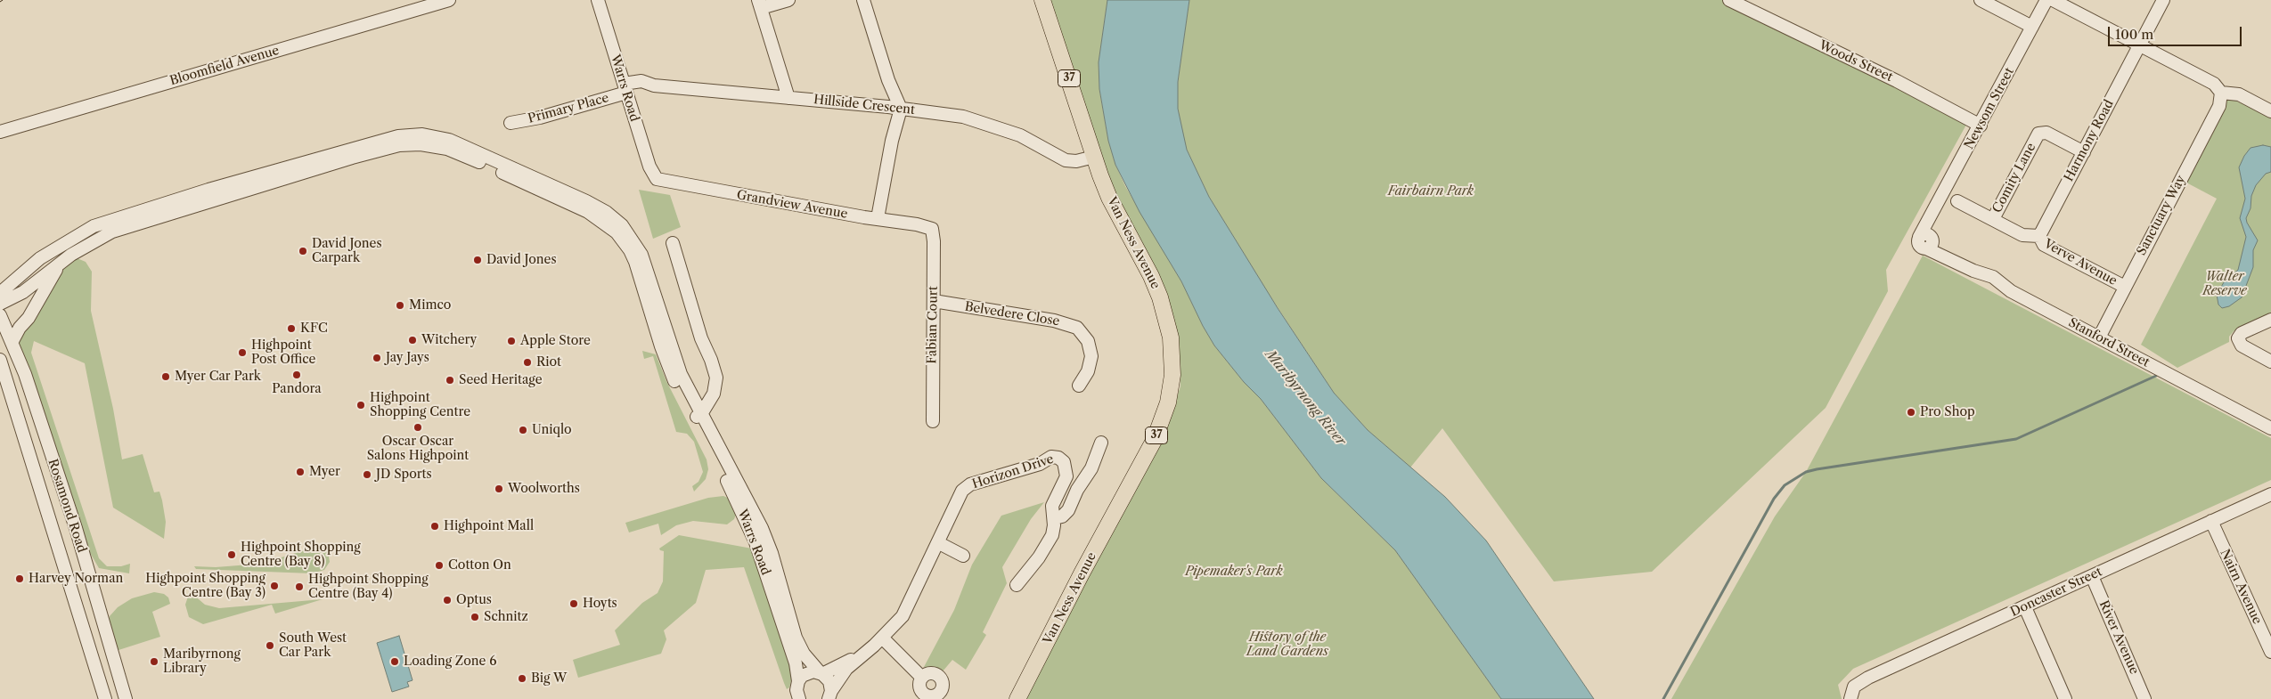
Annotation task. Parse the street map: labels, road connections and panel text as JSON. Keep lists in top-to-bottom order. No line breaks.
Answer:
{"streets":{"main road":["37","Van Ness Avenue"],"street":["Woods Street","Bloomfield Avenue","Warrs Road","Hillside Crescent","Primary Place","Newsom Street","Harmony Road","Comity Lane","Grandview Avenue","Sanctuary Way","Verve Avenue","Belvedere Close","Fabian Court","Stanford Street","Horizon Drive","Rosamond Road","Nairn Avenue","Doncaster Street","River Avenue"]},"crossings":[["Woods Street","Newsom Street"],["Warrs Road","Hillside Crescent"],["Warrs Road","Primary Place"],["Warrs Road","Grandview Avenue"],["Warrs Road","Horizon Drive"],["Hillside Crescent","Primary Place"],["Hillside Crescent","Van Ness Avenue"],["Newsom Street","Stanford Street"],["Harmony Road","Comity Lane"],["Harmony Road","Verve Avenue"],["Grandview Avenue","Fabian Court"],["Sanctuary Way","Verve Avenue"],["Sanctuary Way","Stanford Street"],["Belvedere Close","Fabian Court"],["Nairn Avenue","Doncaster Street"],["Doncaster Street","River Avenue"]],"water":["Maribyrnong River"],"parks":["Fairbairn Park","Walter Reserve","Pipemaker's Park","History of the Land Gardens"],"places":["David Jones Carpark","David Jones","Mimco","KFC","Witchery","Apple Store","Highpoint Post Office","Jay Jays","Riot","Pandora","Myer Car Park","Seed Heritage","Highpoint Shopping Centre","Pro Shop","Oscar Oscar Salons Highpoint","Uniqlo","Myer","JD Sports","Woolworths","Highpoint Mall","Highpoint Shopping Centre (Bay 8)","Cotton On","Harvey Norman","Highpoint Shopping Centre (Bay 3)","Highpoint Shopping Centre (Bay 4)","Optus","Hoyts","Schnitz","South West Car Park","Maribyrnong Library","Loading Zone 6","Big W"],"scale_bar":"100 m"}
